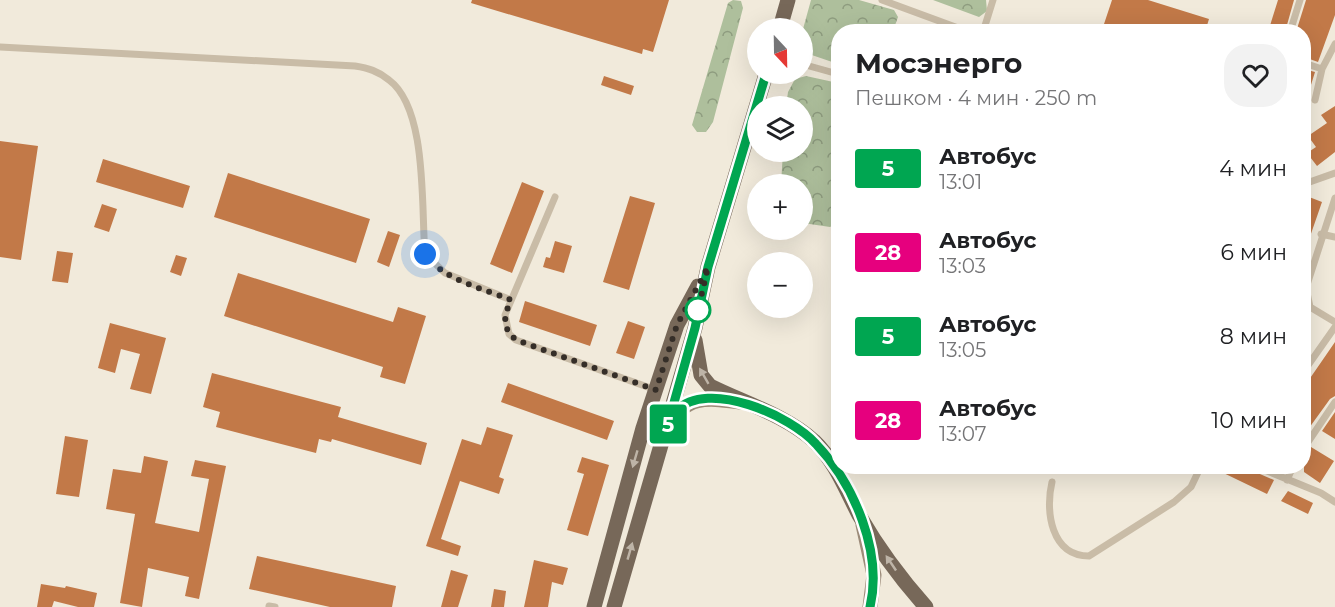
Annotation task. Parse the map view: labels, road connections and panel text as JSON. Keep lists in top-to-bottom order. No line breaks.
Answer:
{"lines":["bus line 5"],"north":"bottom","page":{"on_map":"5","map_buttons":["+","−"],"heading":["Мосэнерго","Пешком · 4 мин · 250 m"],"list":[{"mark":"5","name":"Автобус","note":"13:01","value":"4 мин"},{"mark":"28","name":"Автобус","note":"13:03","value":"6 мин"},{"mark":"5","name":"Автобус","note":"13:05","value":"8 мин"},{"mark":"28","name":"Автобус","note":"13:07","value":"10 мин"}]}}
